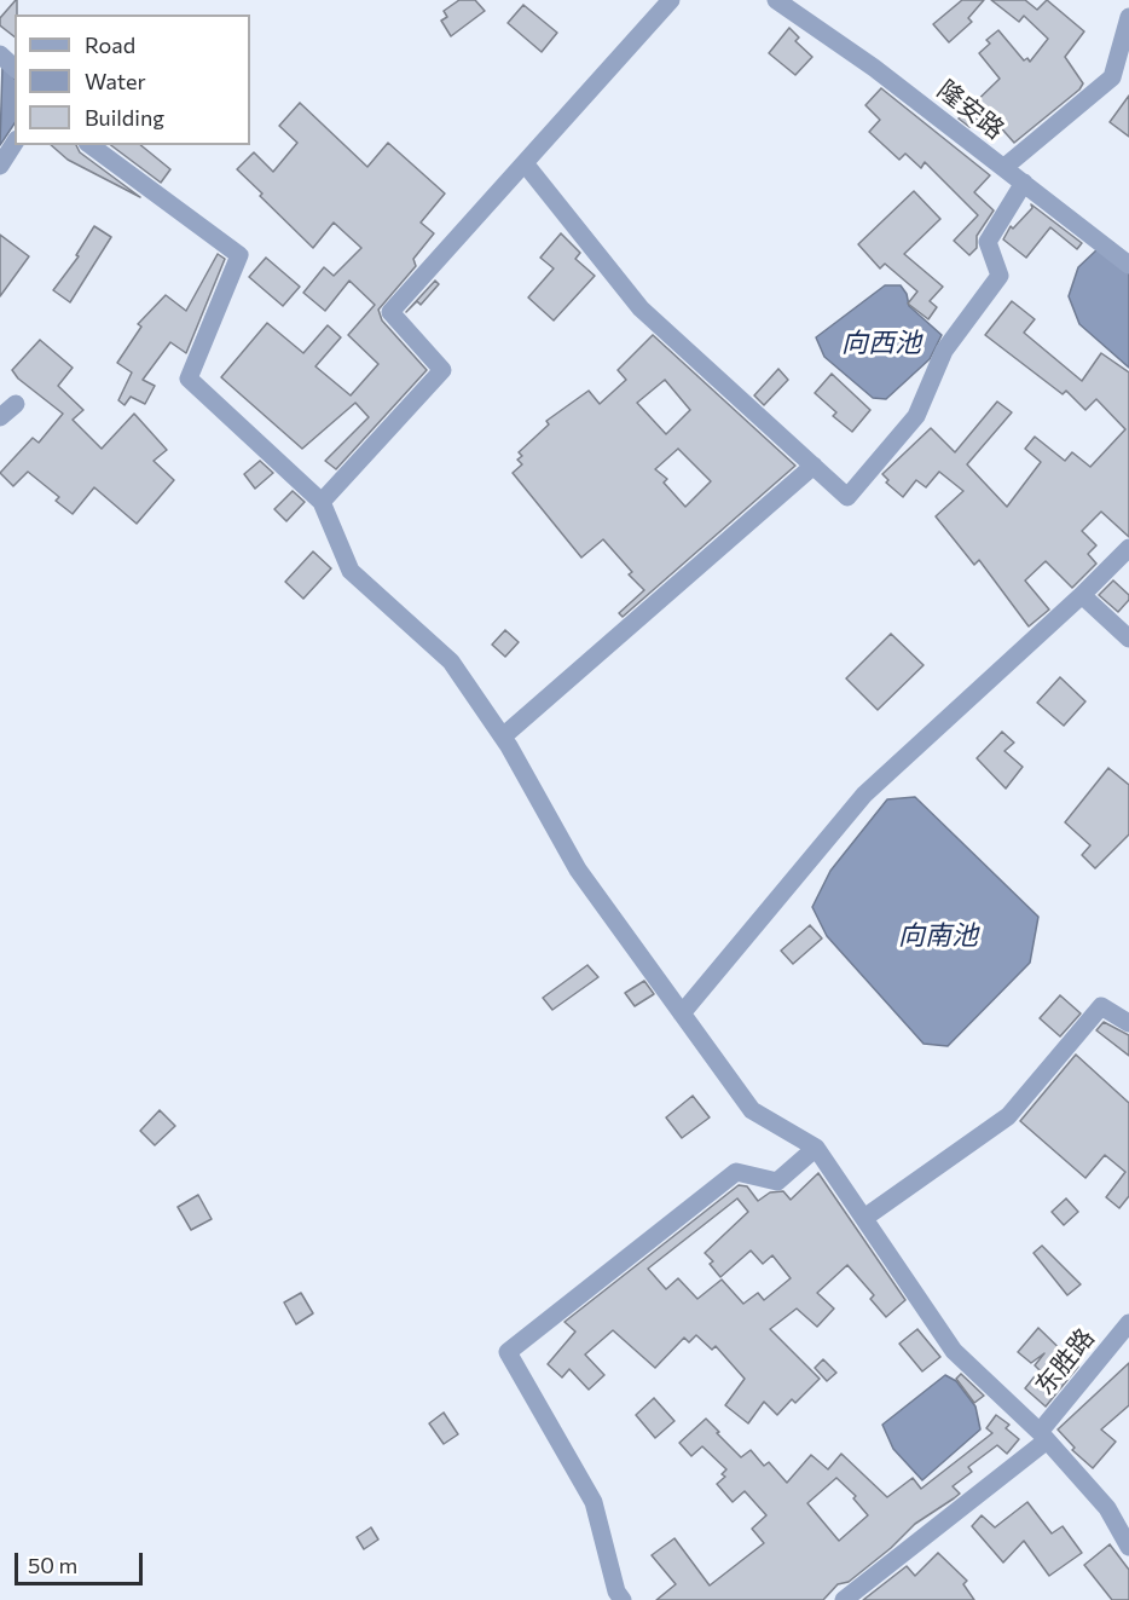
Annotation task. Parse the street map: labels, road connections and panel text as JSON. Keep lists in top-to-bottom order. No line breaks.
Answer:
{"streets":{"street":["隆安路","东胜路"]},"water":["向西池","向南池"],"legend":["Road","Water","Building"],"scale_bar":"50 m"}
